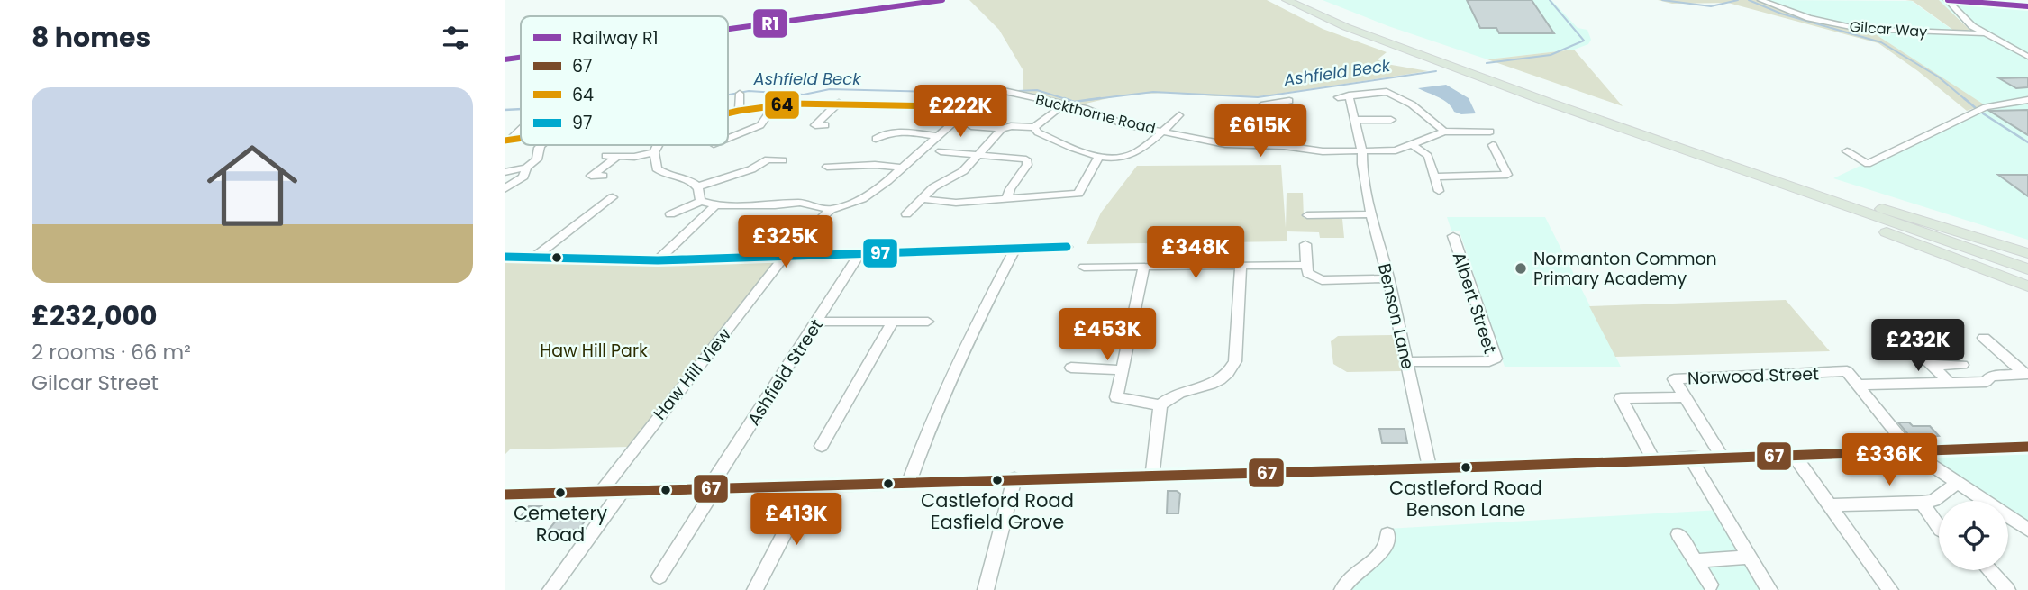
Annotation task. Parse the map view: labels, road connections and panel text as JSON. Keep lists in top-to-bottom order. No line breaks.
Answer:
{"streets":{"street":["Gilcar Way","Buckthorne Road","Albert Street","Benson Lane","Ashfield Street","Haw Hill View","Norwood Street"]},"crossings":[["Buckthorne Road","Benson Lane"],["Albert Street","Benson Lane"]],"water":["Ashfield Beck"],"parks":["Haw Hill Park"],"places":["Normanton Common Primary Academy","Castleford Road Benson Lane","Castleford Road Easfield Grove","Cemetery Road"],"lines":["rail line R1","transit line 64","transit line 97","transit line 67"],"legend":["Railway R1","67","64","97"],"page":{"heading":"8 homes","list":[{"name":"£232,000","note":"2 rooms · 66 m² · Gilcar Street"}],"price":["£222K","£615K","£325K","£348K","£453K","£232K","£336K","£413K"]}}
